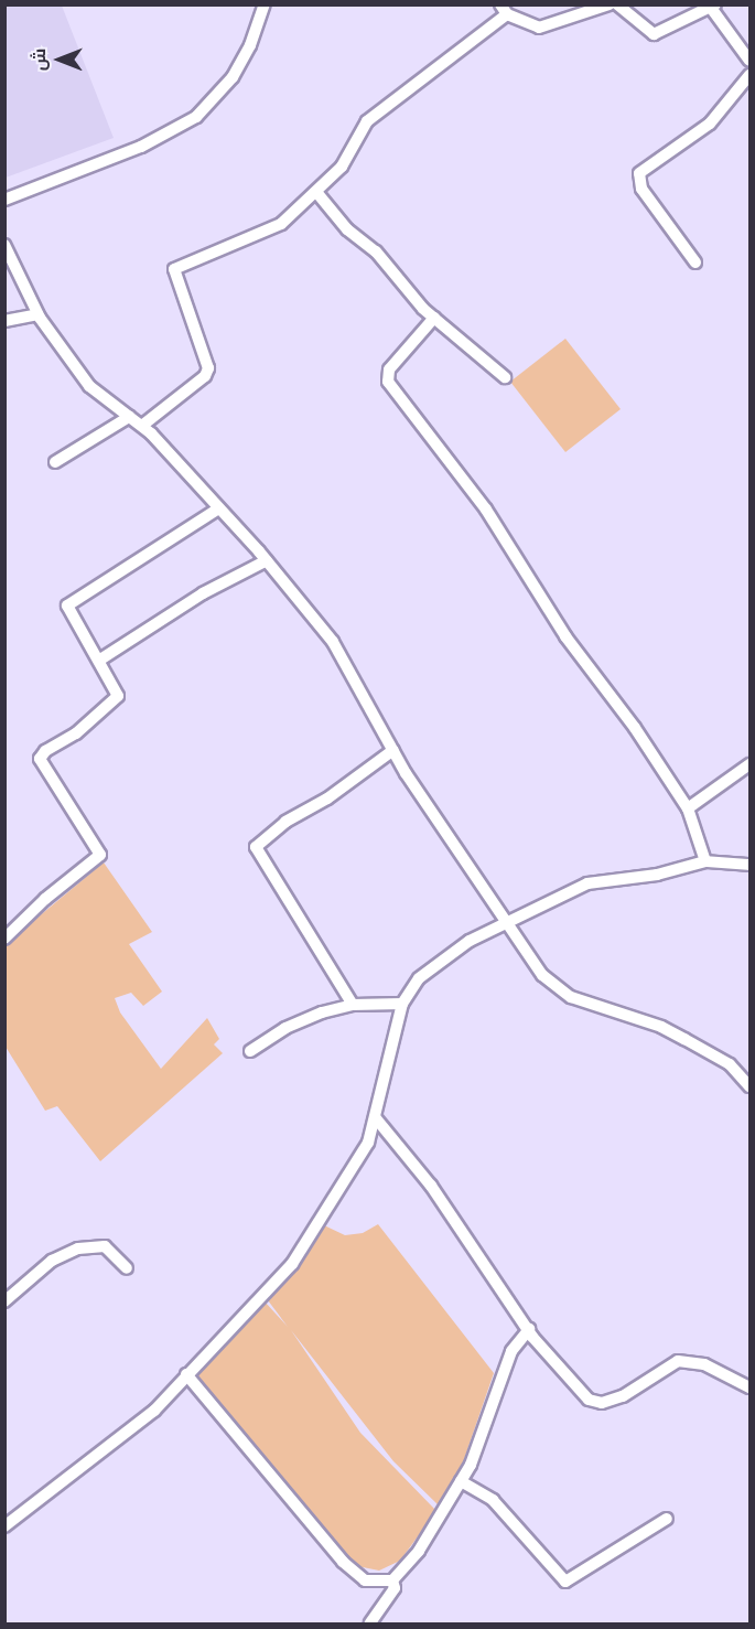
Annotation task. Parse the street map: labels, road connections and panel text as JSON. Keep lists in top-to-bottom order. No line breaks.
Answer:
{"north":"left"}
